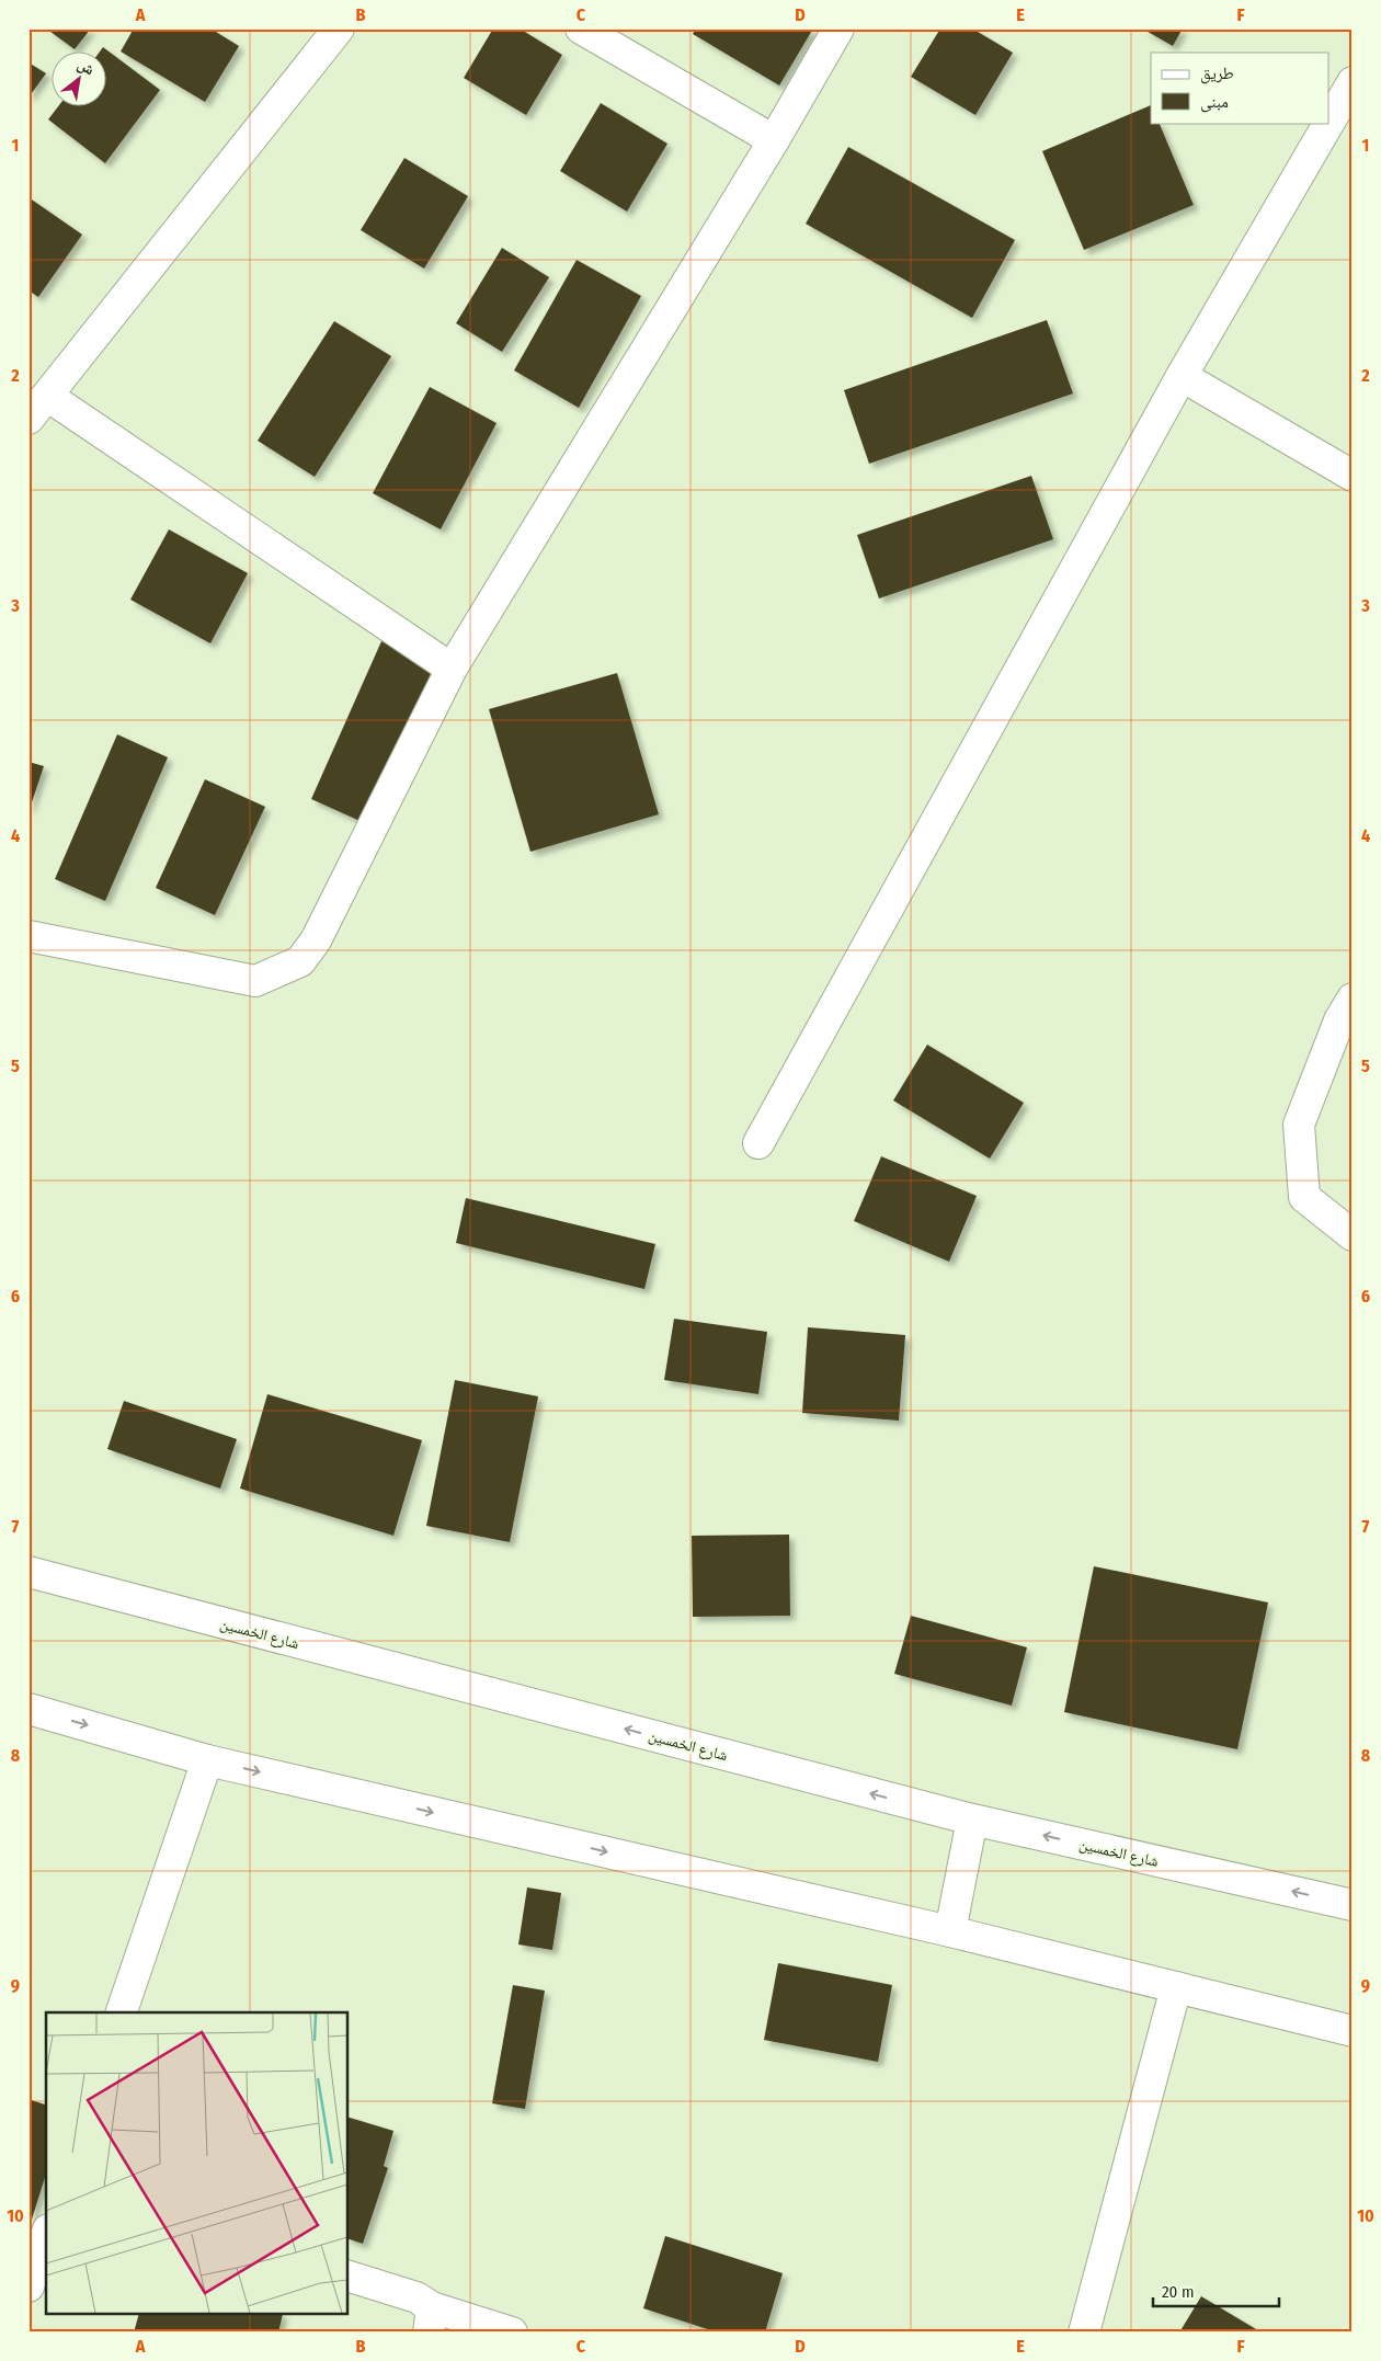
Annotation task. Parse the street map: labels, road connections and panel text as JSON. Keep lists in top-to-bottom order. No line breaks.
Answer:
{"streets":{"street":["شارع الخمسين"]},"legend":["طريق","مبنى"],"scale_bar":"20 m","north":"top right","grid":{"columns":["A","B","C","D","E","F"],"rows":["1","2","3","4","5","6","7","8","9","10"]}}
